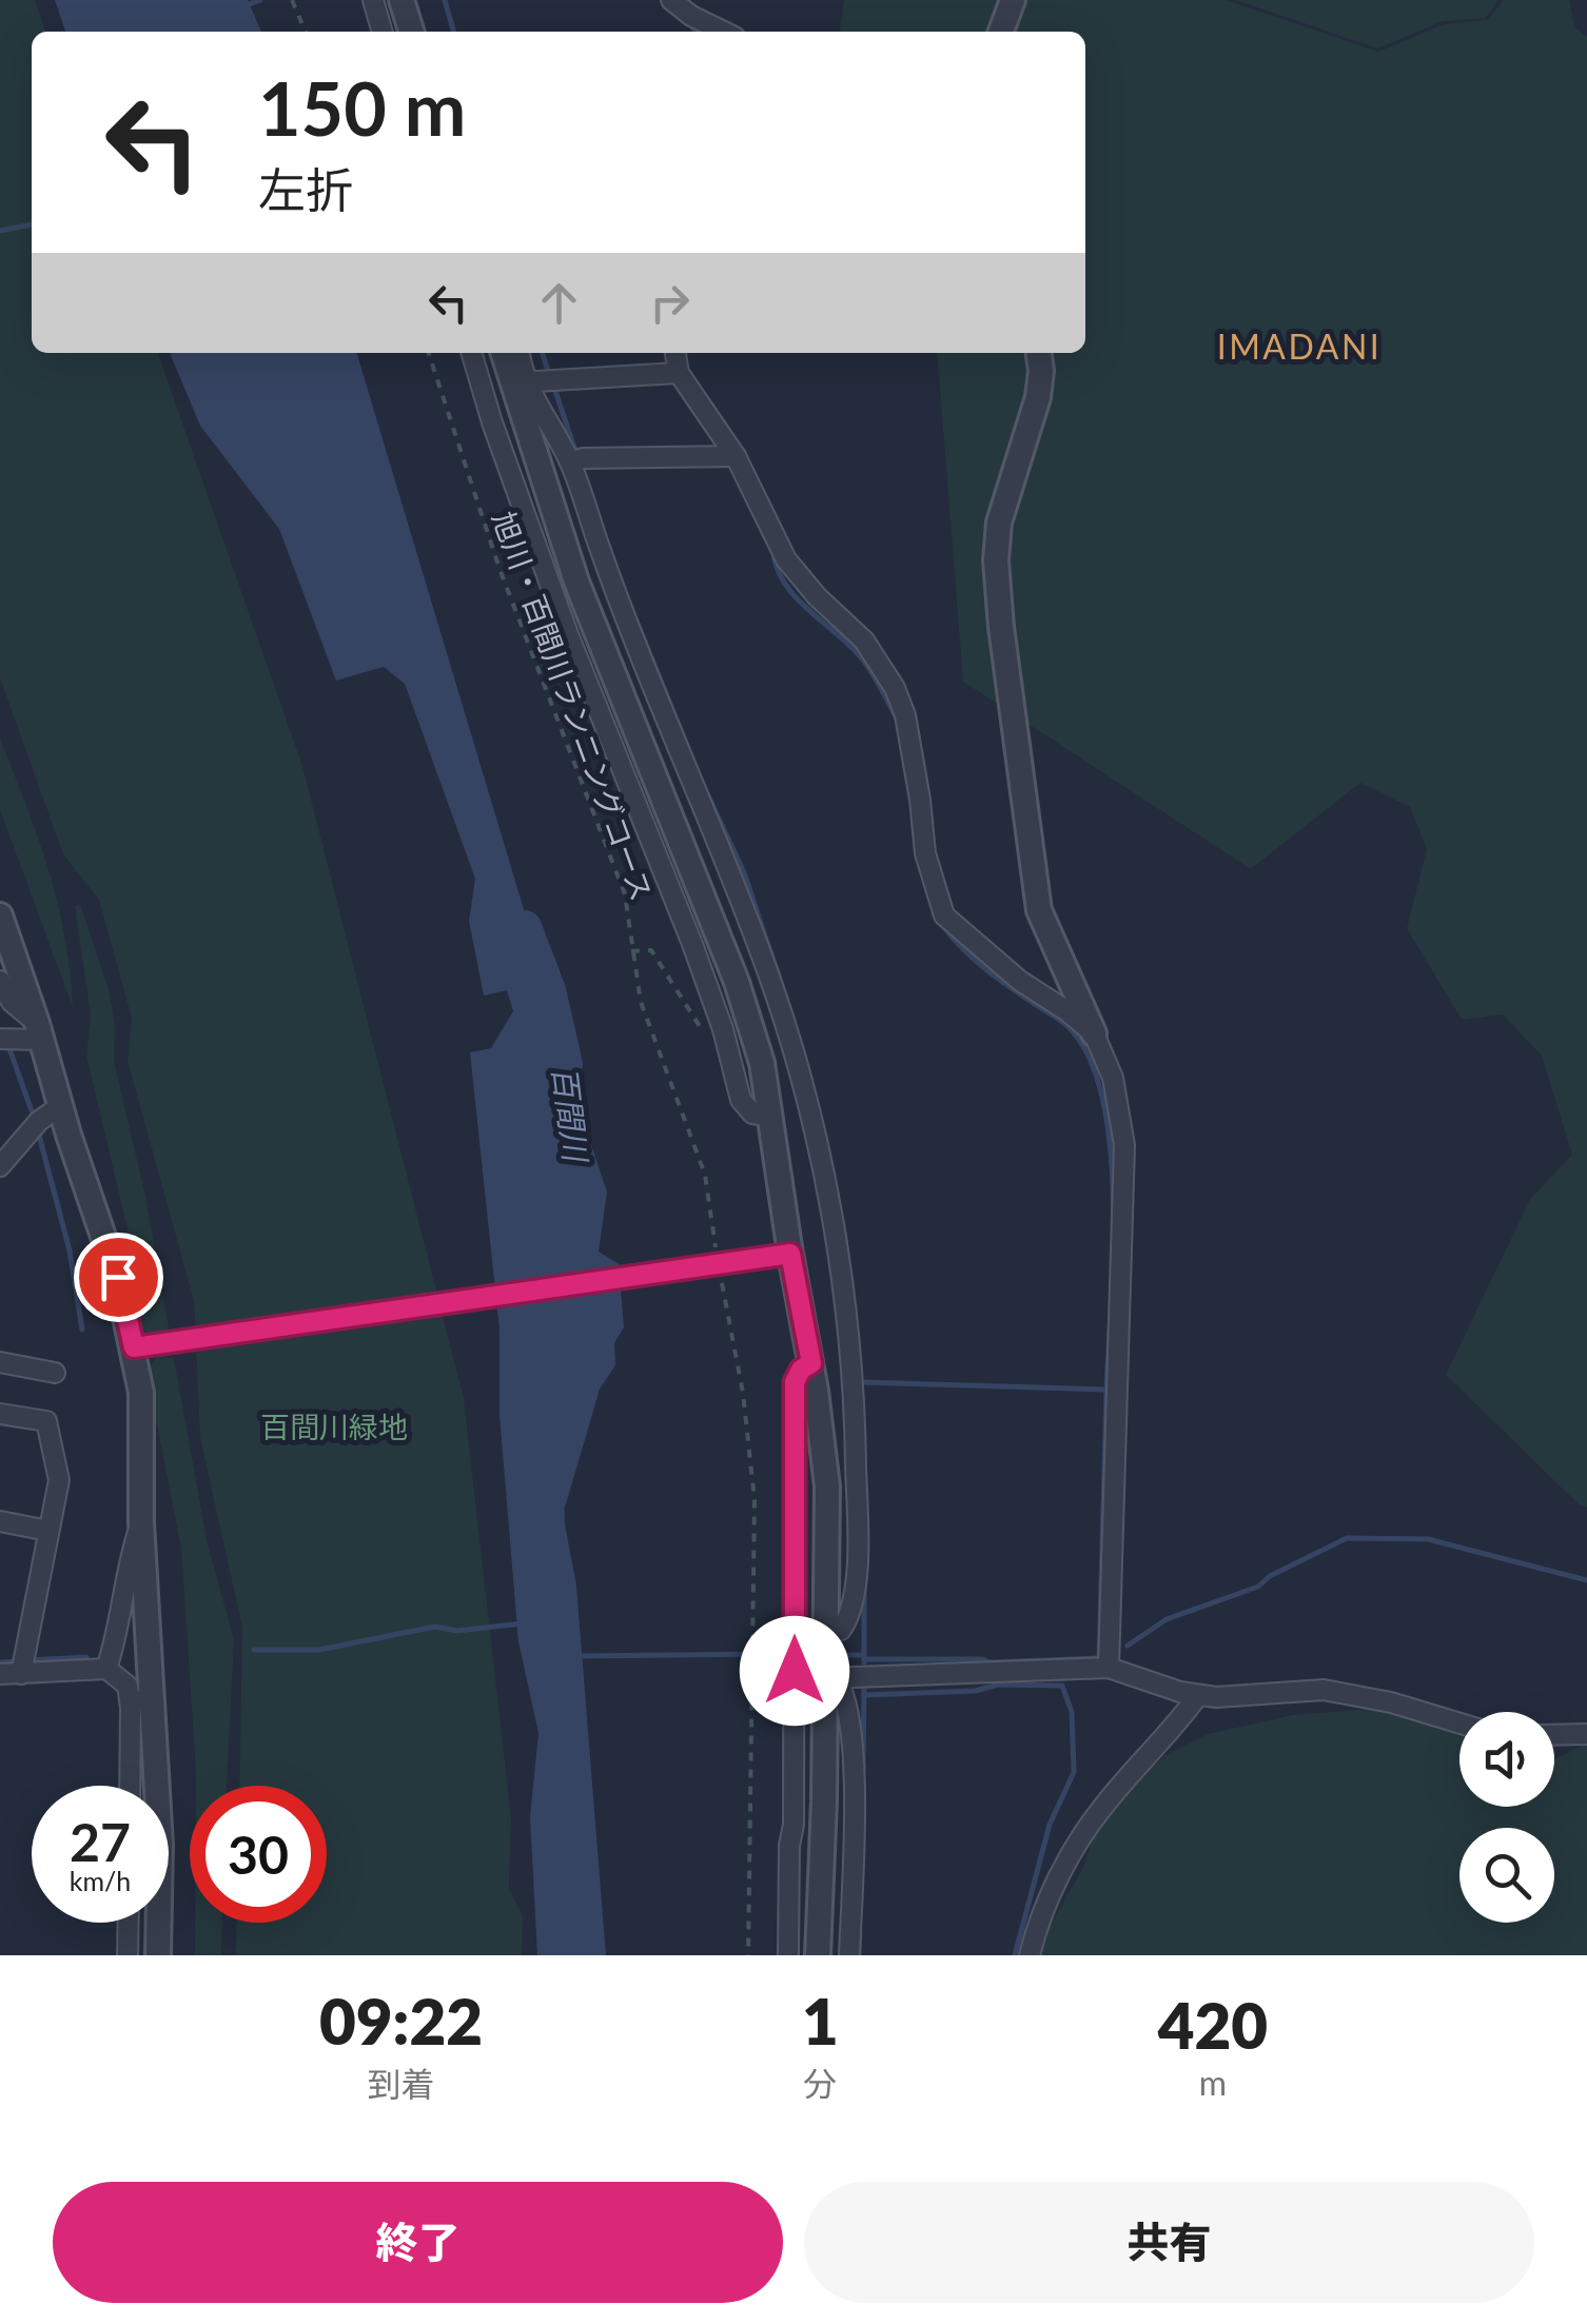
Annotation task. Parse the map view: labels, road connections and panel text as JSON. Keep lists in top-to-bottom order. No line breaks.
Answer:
{"streets":{"path":["旭川・百間川ランニングコース"]},"districts":["IMADANI"],"water":["百間川"],"parks":["百間川緑地"],"page":{"turn":["150 m","左折"],"speed":"27 km/h","limit":"30","eta":["09:22","到着","1","分","420","m"],"buttons":["終了","共有"]}}
